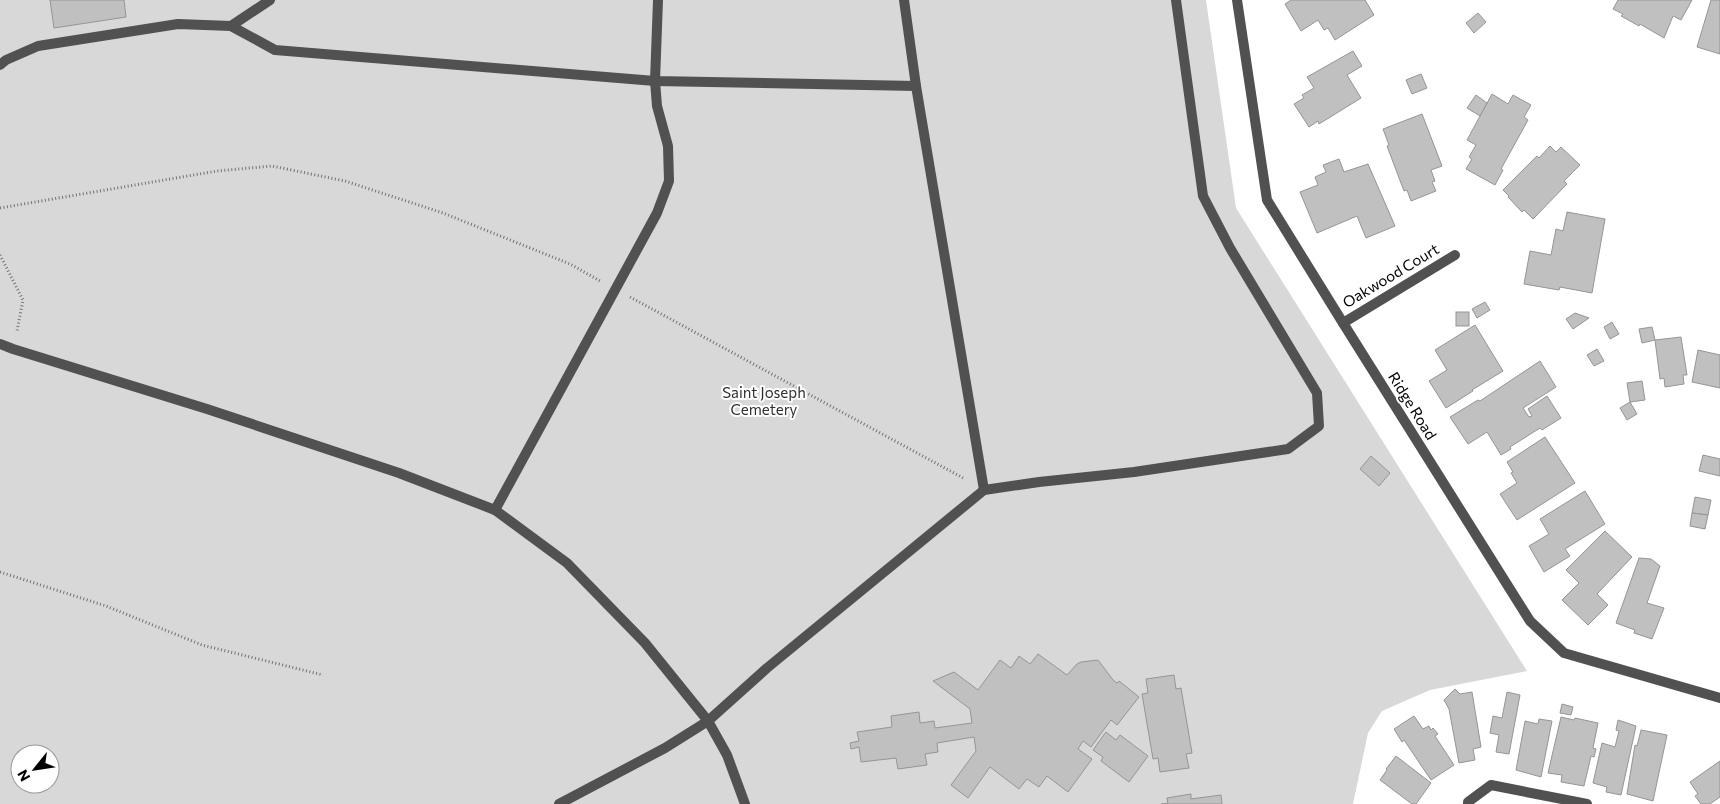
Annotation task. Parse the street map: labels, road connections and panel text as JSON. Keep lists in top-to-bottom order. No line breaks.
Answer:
{"streets":{"street":["Oakwood Court","Ridge Road"]},"crossings":[["Oakwood Court","Ridge Road"]],"parks":["Saint Joseph Cemetery"],"north":"bottom left"}
